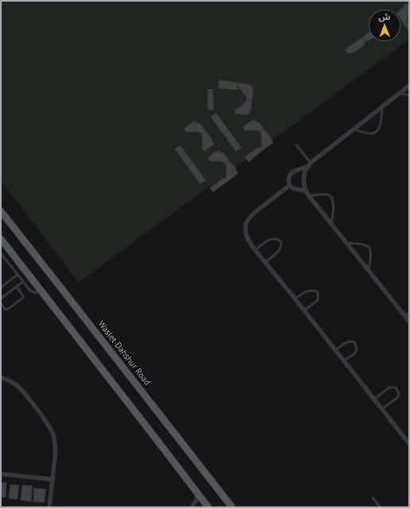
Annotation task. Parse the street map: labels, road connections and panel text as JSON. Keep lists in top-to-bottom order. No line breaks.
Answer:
{"streets":{"main road":["Waslet Dahshur Road"]},"north":"top"}
